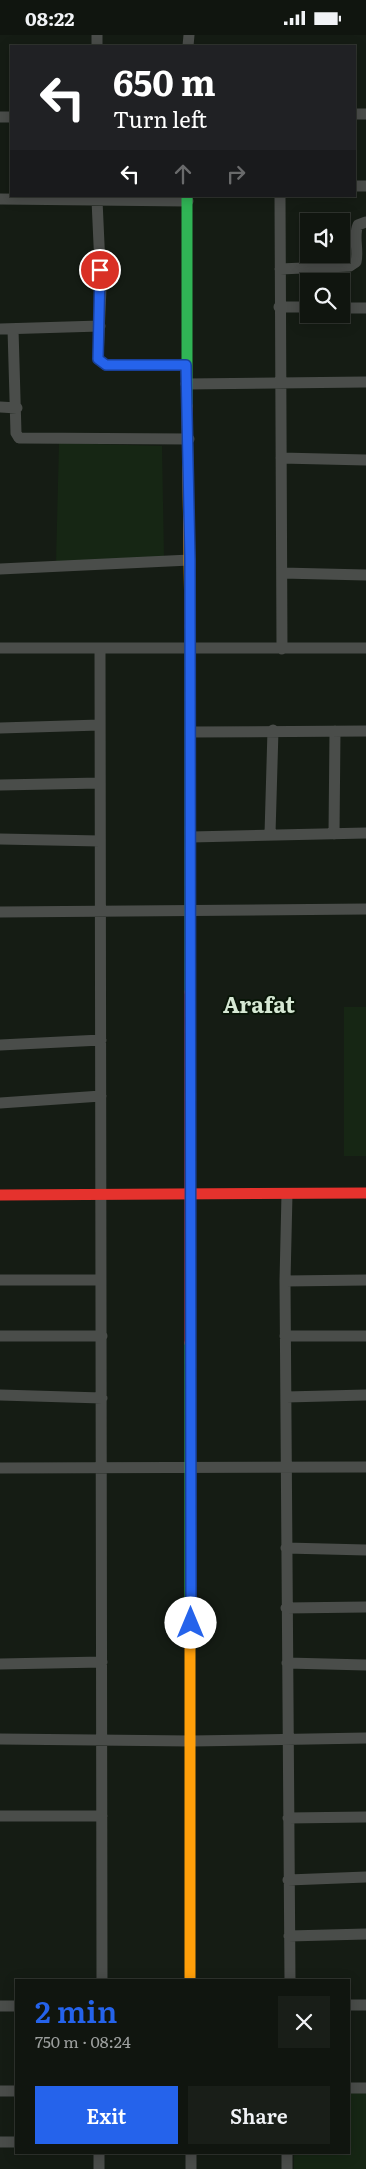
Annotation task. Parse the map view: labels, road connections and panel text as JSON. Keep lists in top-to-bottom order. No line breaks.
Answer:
{"districts":["Arafat"],"page":{"status":"08:22","turn":["650 m","Turn left"],"heading":["2 min","750 m · 08:24"],"buttons":["Exit","Share"]}}
